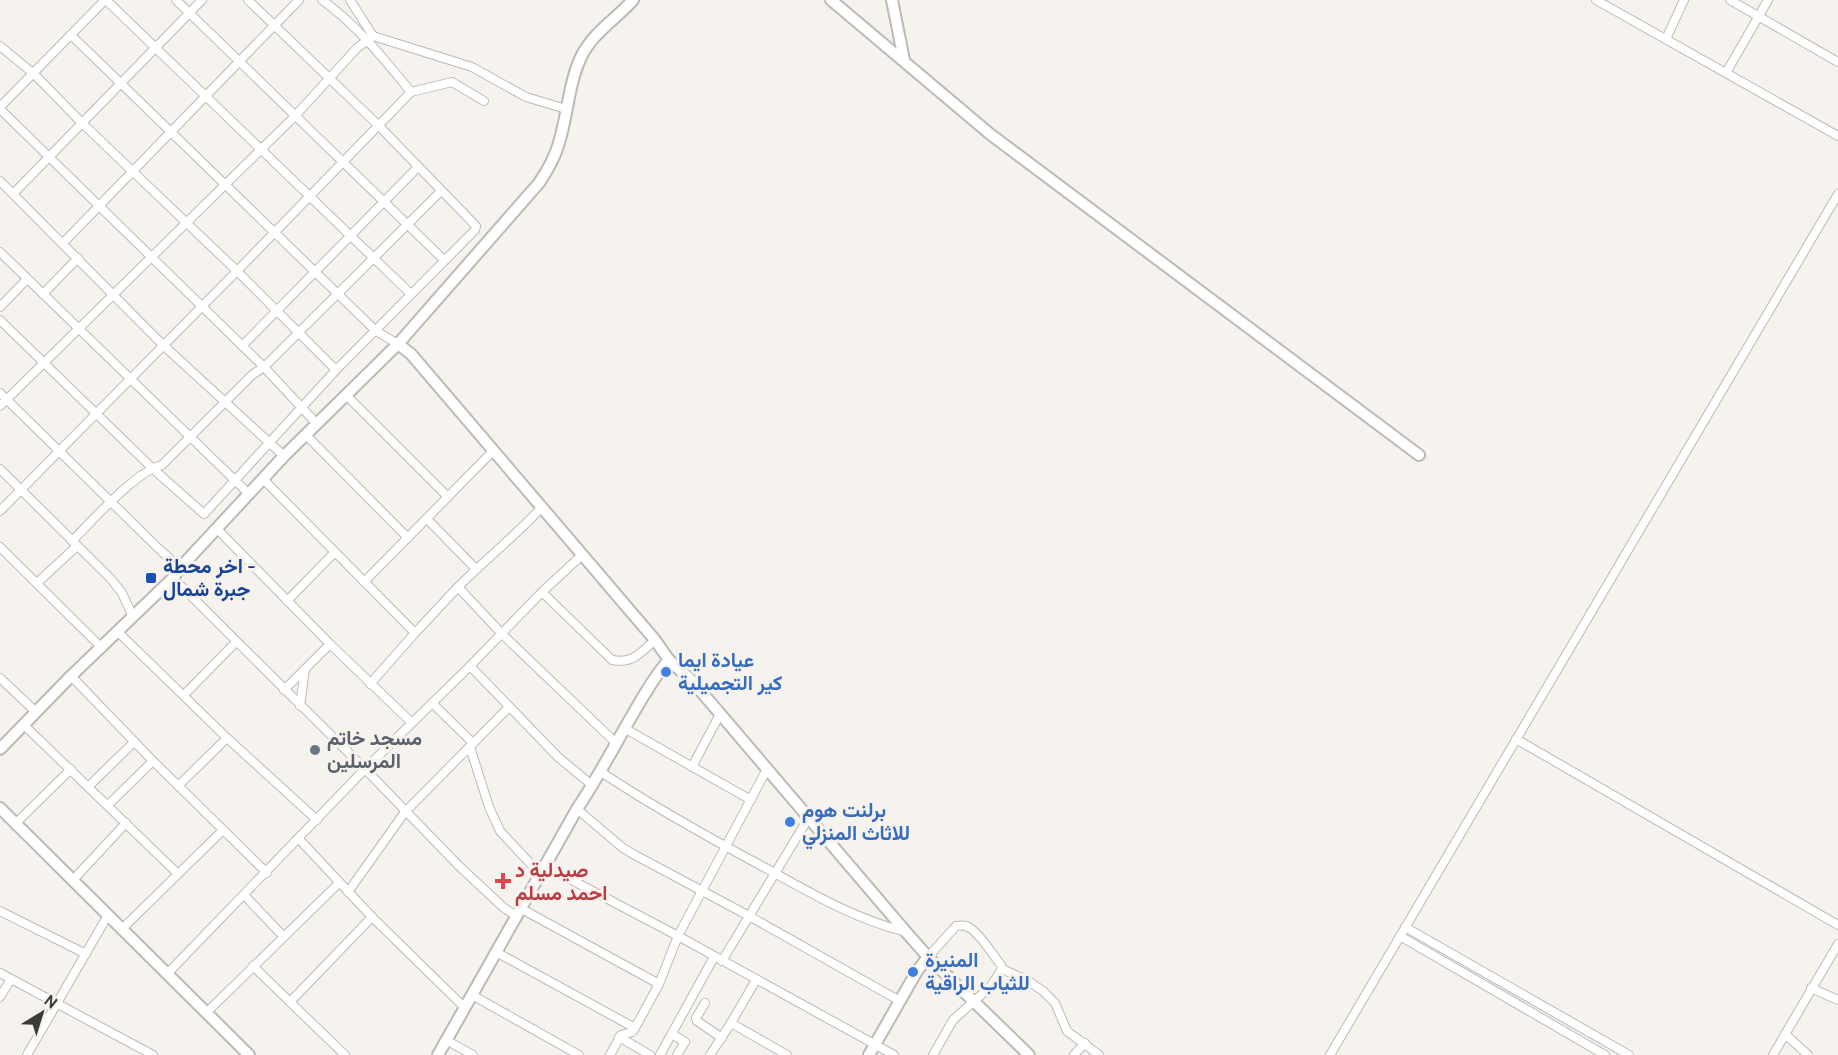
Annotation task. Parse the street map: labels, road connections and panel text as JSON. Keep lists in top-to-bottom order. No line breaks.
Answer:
{"places":{"transit":["اخر محطة - جبرة شمال"],"other":["عيادة ايما كير التجميلية","مسجد خاتم المرسلين","برلنت هوم للاثاث المنزلي","المنيرة للثياب الراقية"],"health":["صيدلية د احمد مسلم"]},"north":"top right"}
